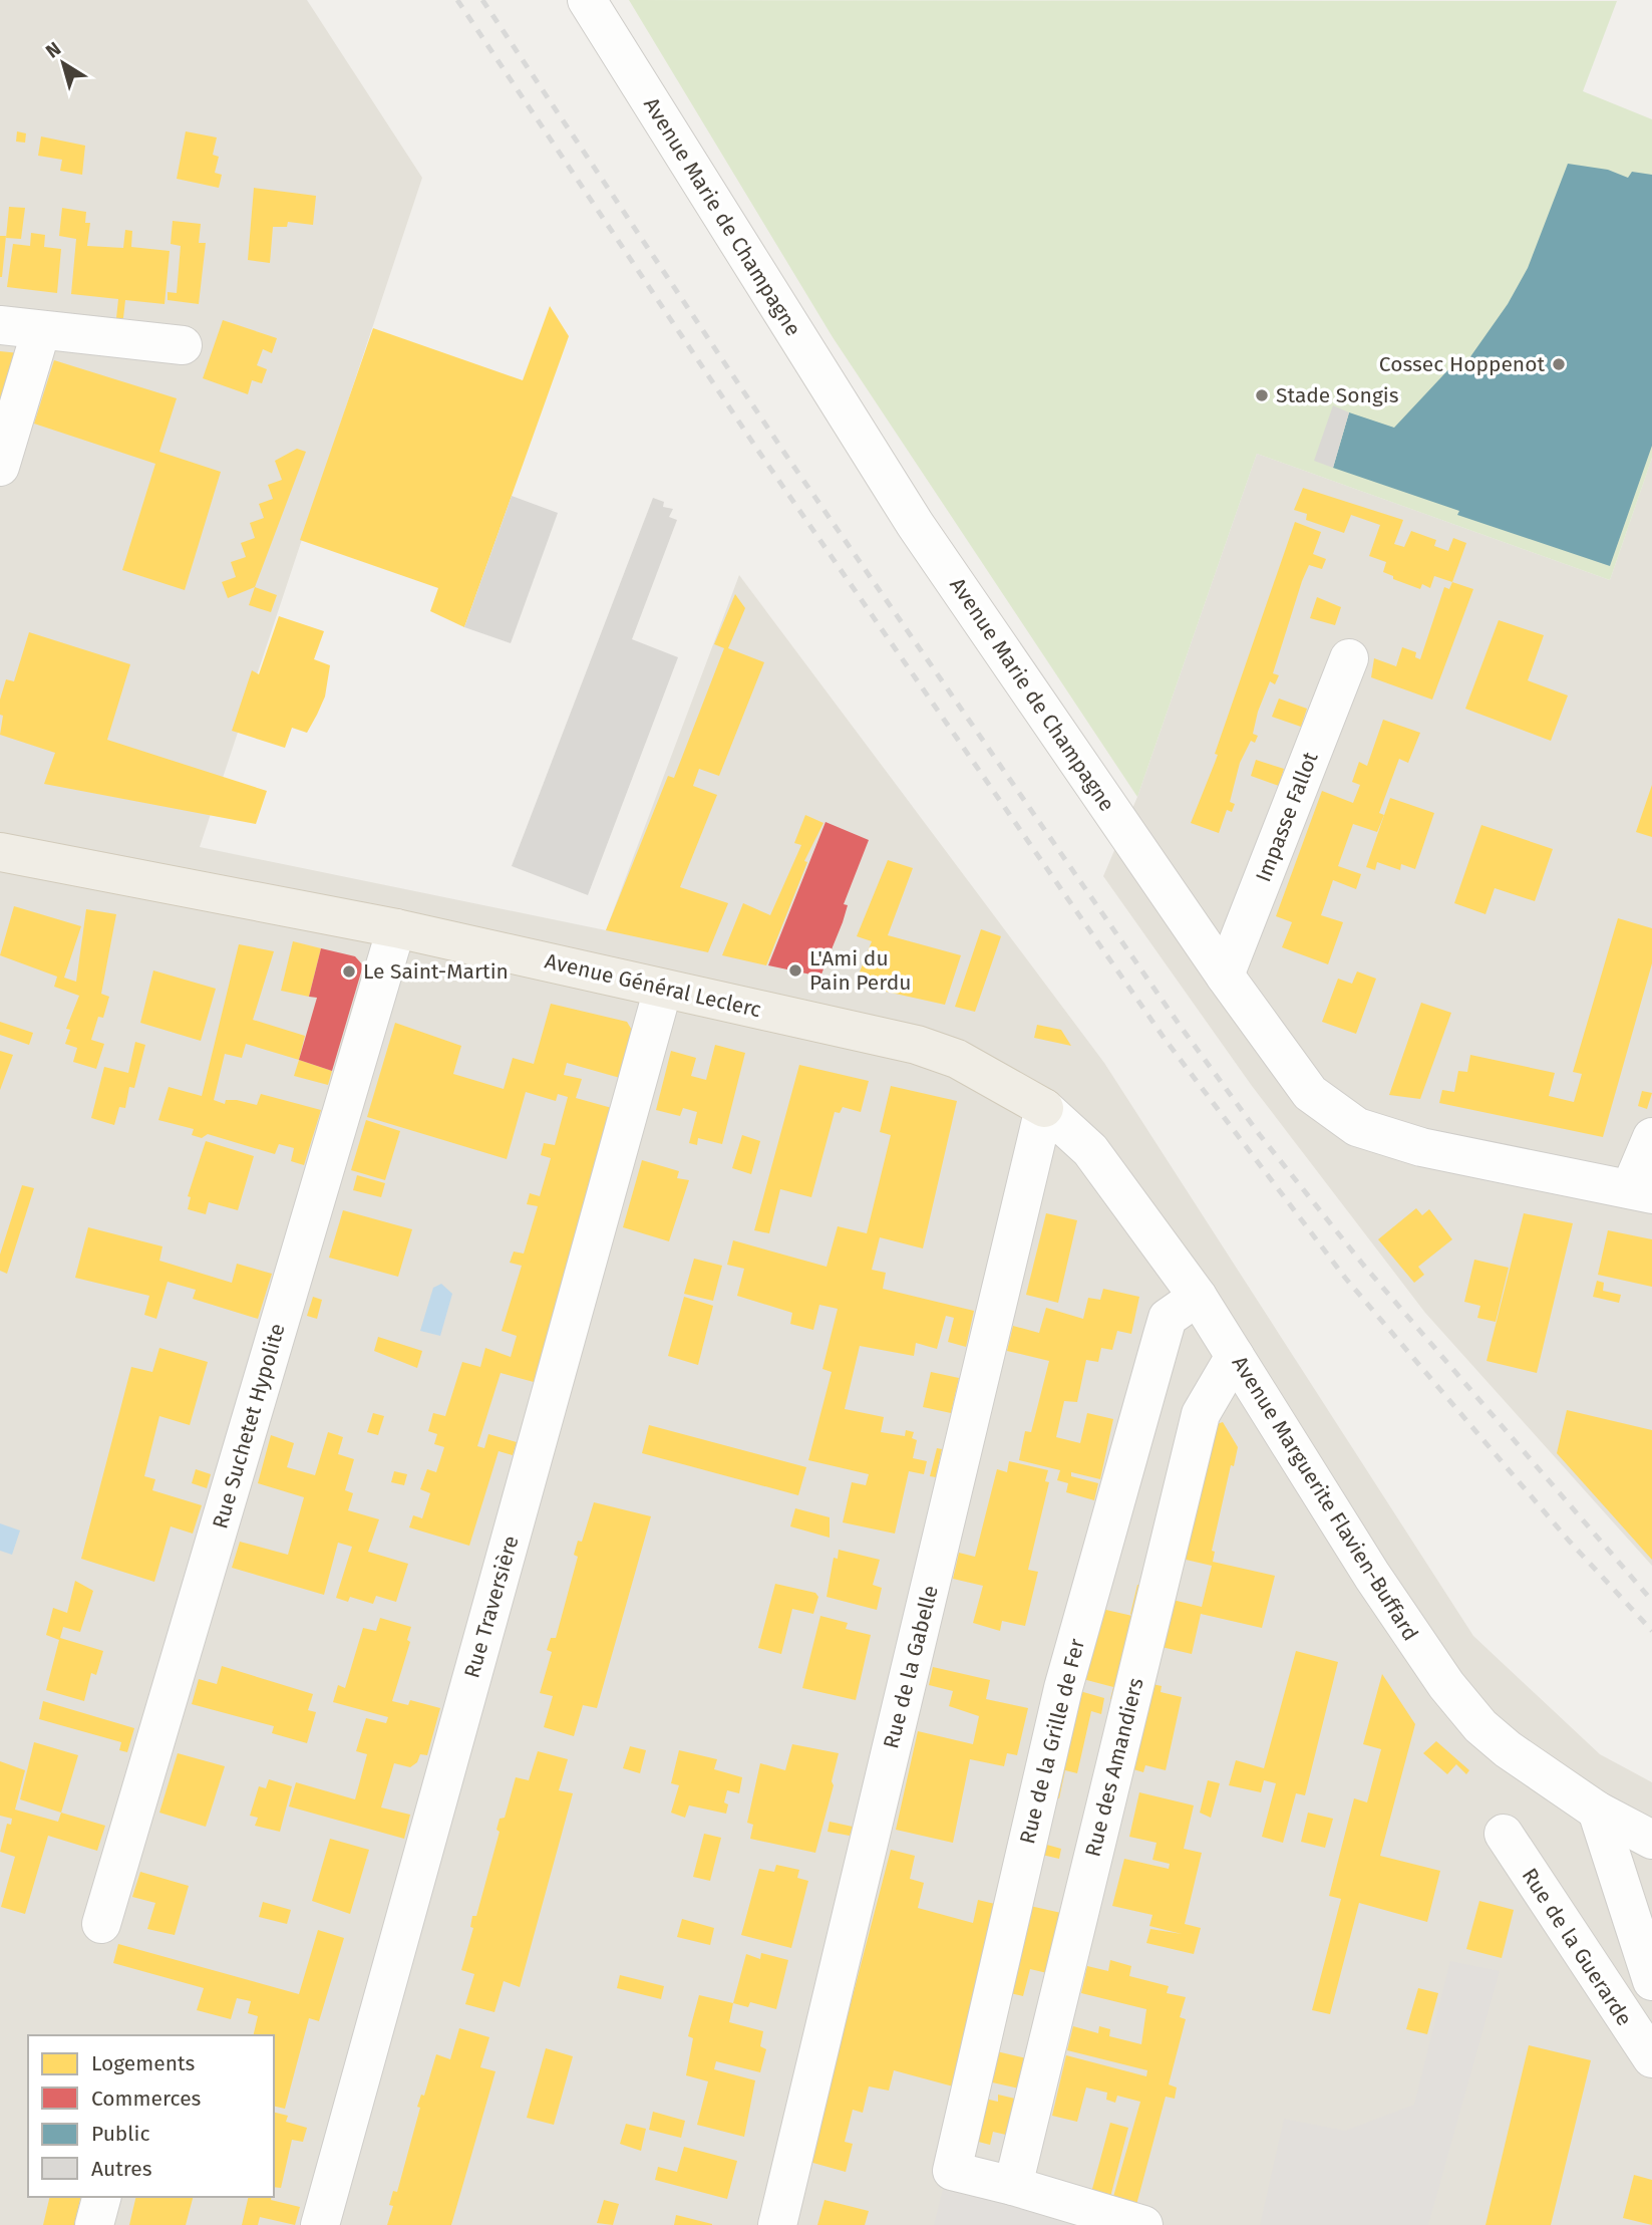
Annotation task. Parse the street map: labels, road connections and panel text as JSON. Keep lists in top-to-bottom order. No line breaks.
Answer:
{"streets":{"main road":["Avenue Général Leclerc"],"street":["Avenue Marie de Champagne","Impasse Fallot","Rue Suchetet Hypolite","Avenue Marguerite Flavien-Buffard","Rue Traversière","Rue de la Gabelle","Rue de la Grille de Fer","Rue des Amandiers","Rue de la Guerarde"]},"crossings":[["Avenue Marie de Champagne","Impasse Fallot"],["Avenue Général Leclerc","Rue Suchetet Hypolite"],["Avenue Général Leclerc","Avenue Marguerite Flavien-Buffard"],["Avenue Général Leclerc","Rue Traversière"],["Avenue Général Leclerc","Rue de la Gabelle"],["Avenue Marguerite Flavien-Buffard","Rue de la Gabelle"],["Avenue Marguerite Flavien-Buffard","Rue de la Grille de Fer"],["Avenue Marguerite Flavien-Buffard","Rue des Amandiers"],["Rue de la Grille de Fer","Rue des Amandiers"]],"places":["Cossec Hoppenot","Stade Songis","L'Ami du Pain Perdu","Le Saint-Martin"],"legend":["Logements","Commerces","Public","Autres"],"north":"top left"}
